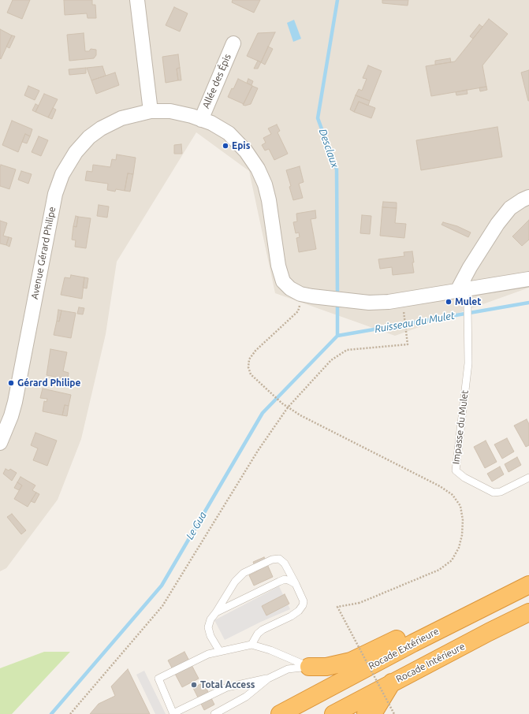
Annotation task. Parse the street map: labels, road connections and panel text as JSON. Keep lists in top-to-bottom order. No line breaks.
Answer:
{"streets":{"highway":["Rocade Extérieure","Rocade Intérieure"],"street":["Allée des Épis","Avenue Gérard Philipe"],"lane":["Impasse du Mulet"]},"crossings":[["Allée des Épis","Avenue Gérard Philipe"],["Avenue Gérard Philipe","Impasse du Mulet"]],"water":["Desclaux","Ruisseau du Mulet","Le Gua"],"places":["Epis","Mulet","Gérard Philipe","Total Access"]}
